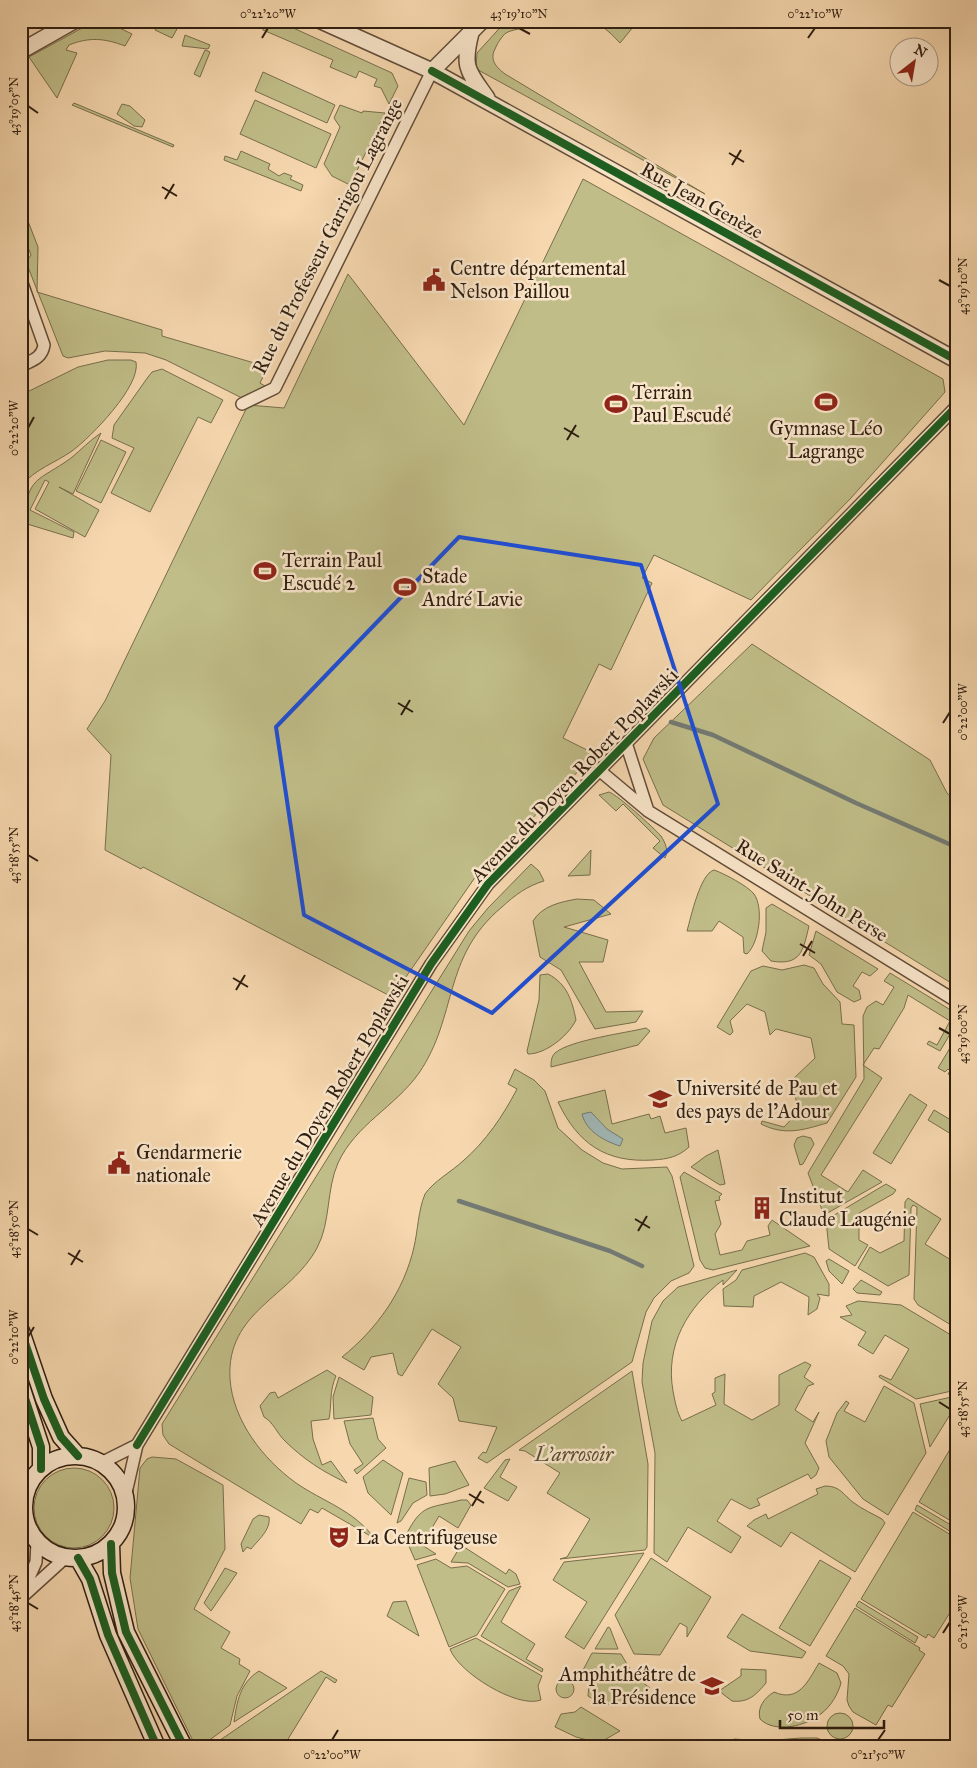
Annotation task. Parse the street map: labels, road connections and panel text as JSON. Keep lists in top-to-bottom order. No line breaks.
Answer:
{"streets":{"street":["Rue Jean Genèze","Rue du Professeur Garrigou Lagrange","Avenue du Doyen Robert Poplawski","Rue Saint-John Perse"]},"crossings":[["Rue Jean Genèze","Rue du Professeur Garrigou Lagrange"],["Avenue du Doyen Robert Poplawski","Rue Saint-John Perse"]],"parks":["L'arrosoir"],"places":{"public building":["Centre départemental Nelson Paillou","Gendarmerie nationale"],"sports":["Gymnase Léo Lagrange","Terrain Paul Escudé","Terrain Paul Escudé 2","Stade André Lavie"],"school or university":["Université de Pau et des pays de l'Adour","Amphithéâtre de la Présidence"],"building":["Institut Claude Laugénie"],"theatre":["La Centrifugeuse"]},"scale_bar":"50 m","north":"top right","coordinates":["0°22'20\"W","43°19'10\"N","0°22'10\"W","43°19'05\"N","0°22'00\"W","43°18'55\"N","43°19'00\"N","43°18'50\"N","43°18'45\"N","0°21'50\"W"]}
